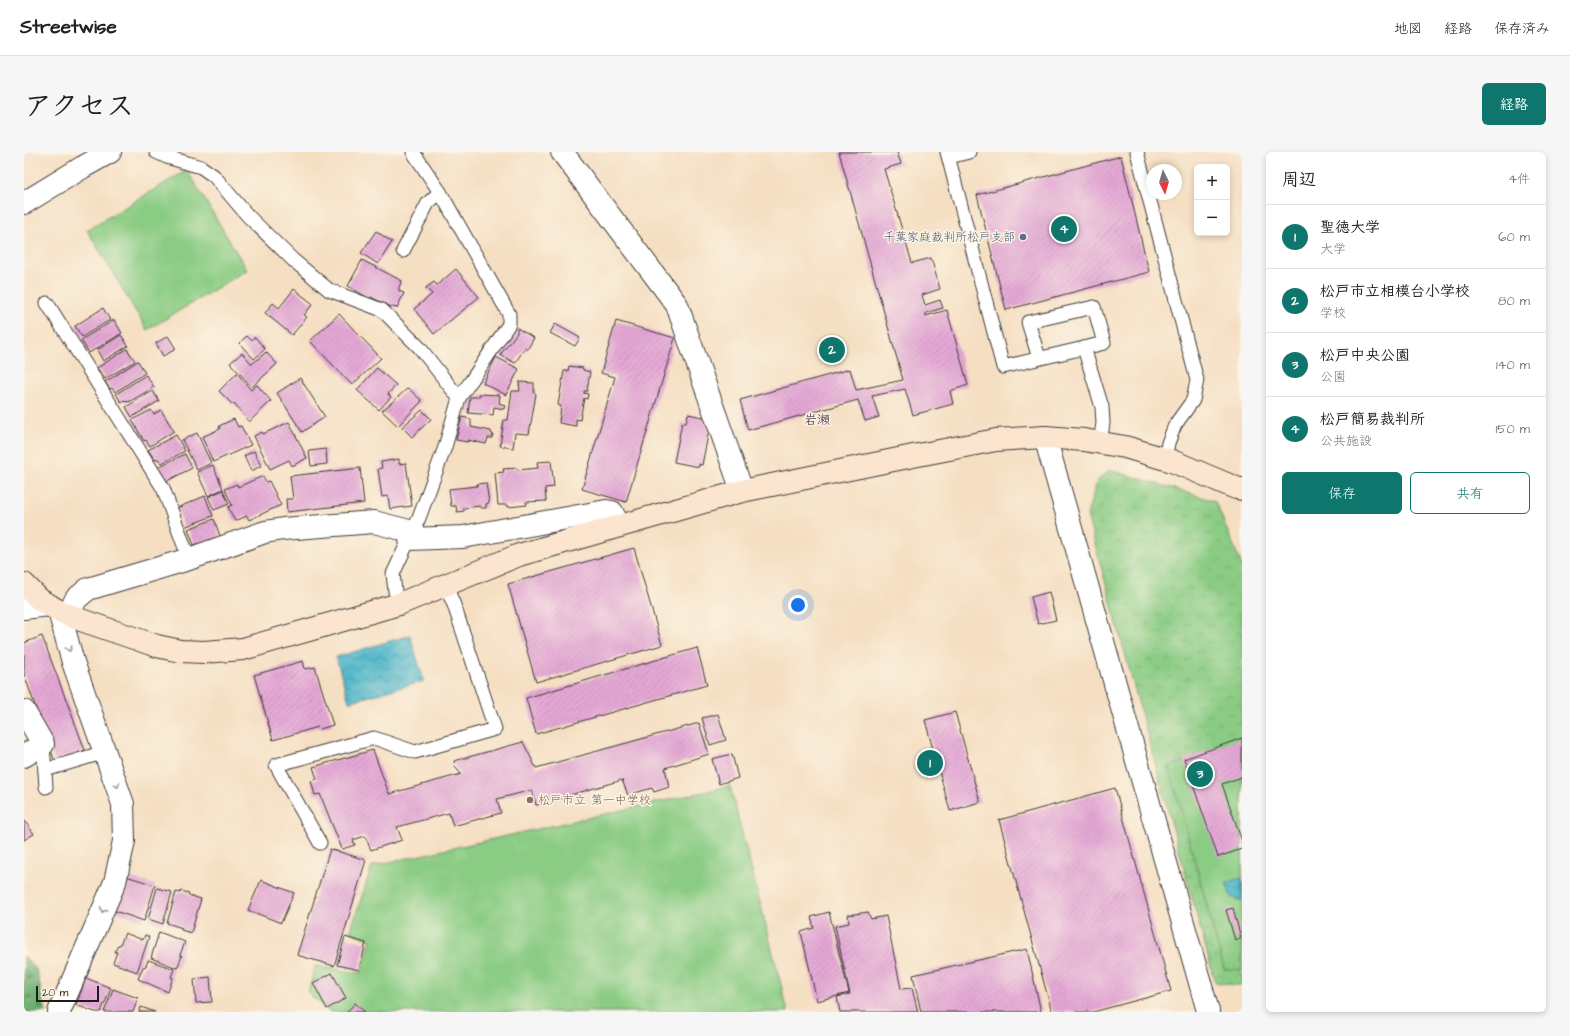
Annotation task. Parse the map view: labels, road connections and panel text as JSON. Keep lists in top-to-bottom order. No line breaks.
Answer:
{"districts":["岩瀬"],"places":["千葉家庭裁判所松戸支部","松戸市立 第一中学校"],"scale_bar":"20 m","north":"bottom","page":{"header":"Streetwise","nav":["地図","経路","保存済み"],"title":"アクセス","buttons":["経路",["保存","共有"]],"heading":["周辺","4件"],"map_buttons":["+","−"],"list":[{"mark":"1","name":"聖徳大学","note":"大学","value":"60 m"},{"mark":"2","name":"松戸市立相模台小学校","note":"学校","value":"80 m"},{"mark":"3","name":"松戸中央公園","note":"公園","value":"140 m"},{"mark":"4","name":"松戸簡易裁判所","note":"公共施設","value":"150 m"}],"pins":["4","2","1","3"],"scale":"20 m"}}
